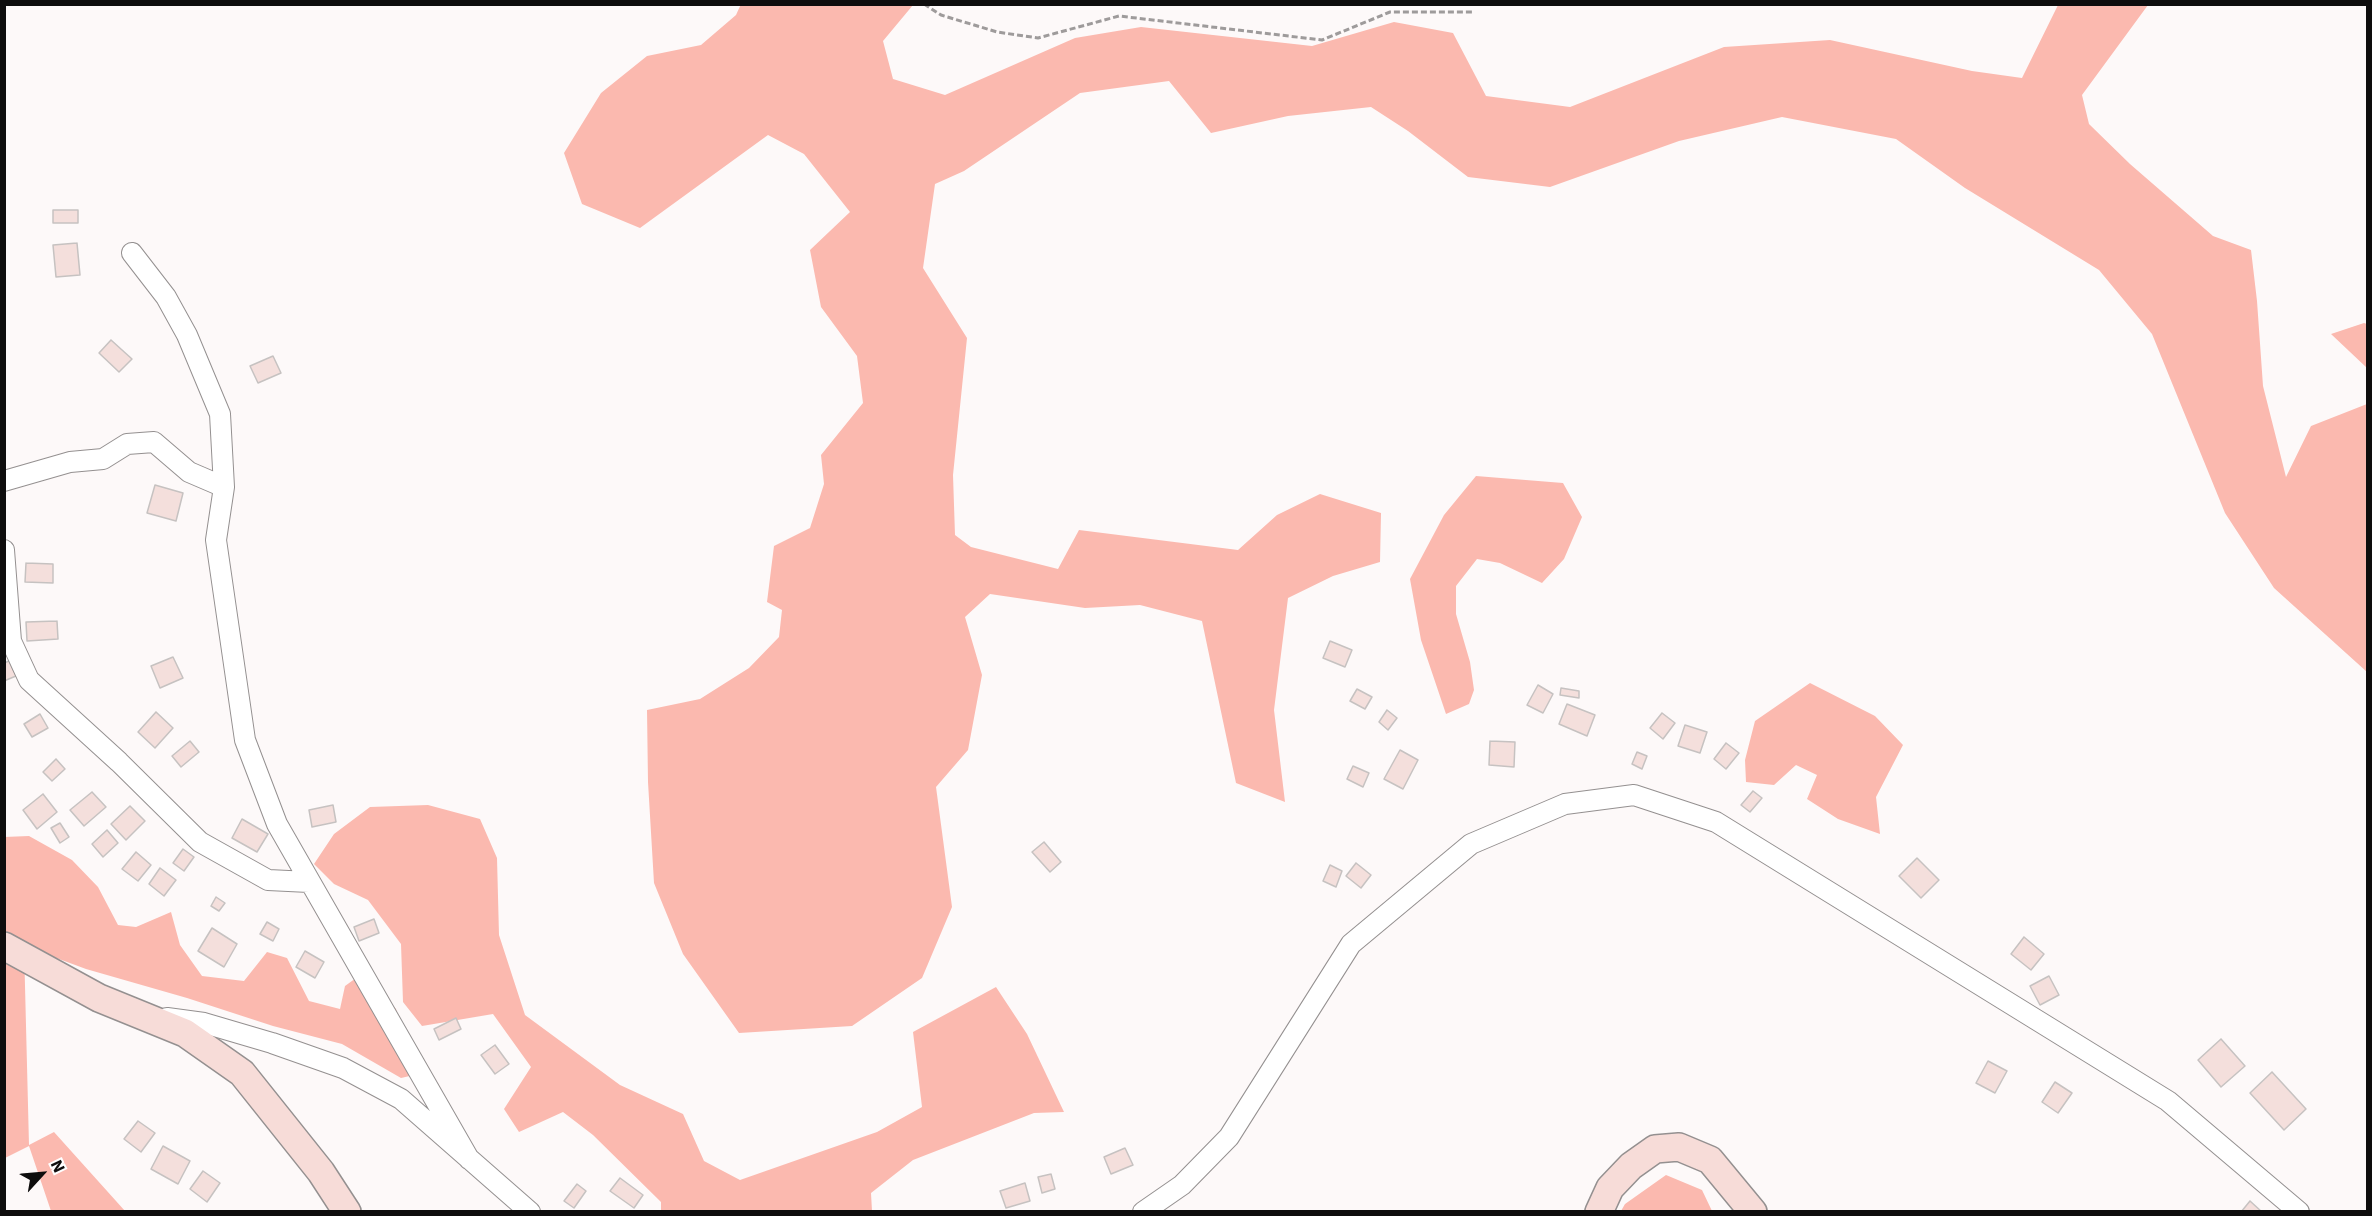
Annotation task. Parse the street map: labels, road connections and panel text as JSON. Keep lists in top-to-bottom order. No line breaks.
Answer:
{"north":"top right"}
